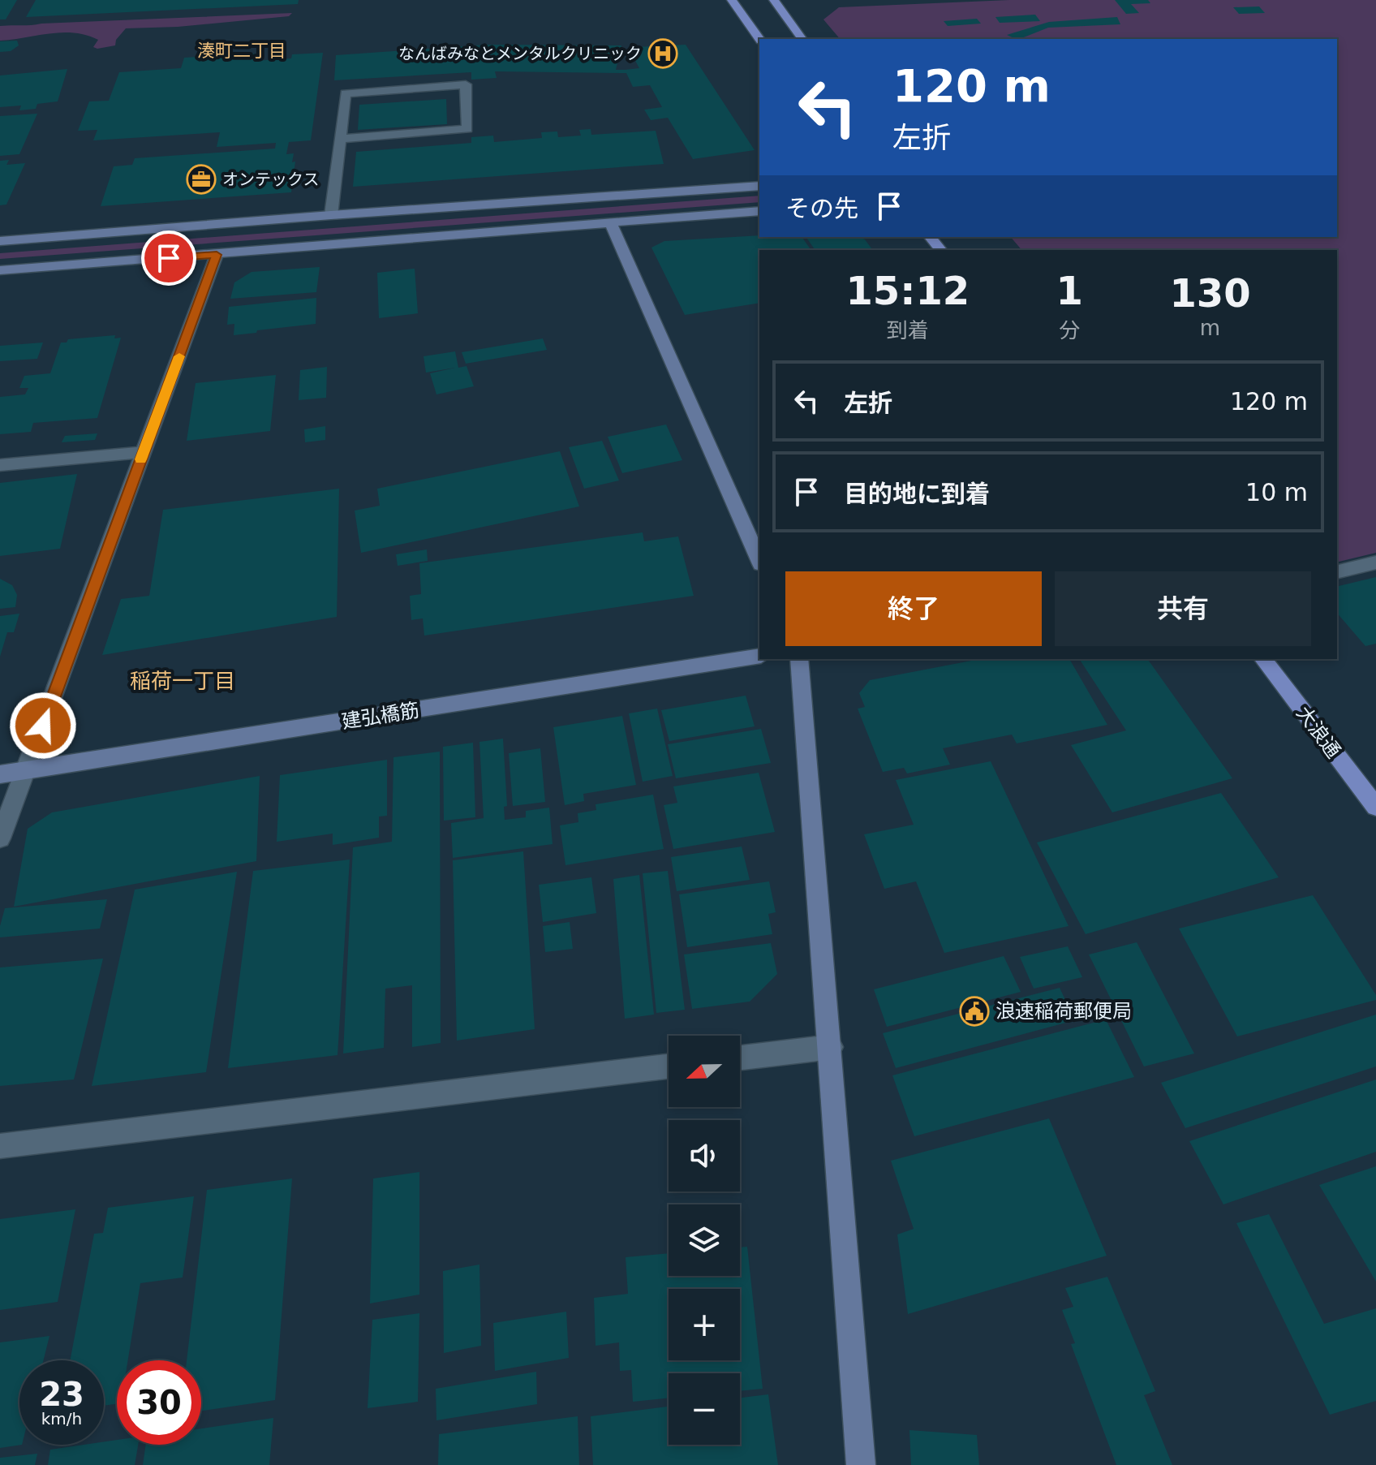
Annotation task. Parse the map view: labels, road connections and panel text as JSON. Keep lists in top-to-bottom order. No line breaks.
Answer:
{"streets":{"main road":["大浪通"],"street":["建弘橋筋"]},"districts":["湊町二丁目","稲荷一丁目"],"places":{"hospital":["なんばみなとメンタルクリニック"],"office":["オンテックス"],"public building":["浪速稲荷郵便局"]},"north":"left","page":{"turn":["120 m","左折"],"then":"その先","eta":["15:12","到着","1","分","130","m"],"list":[{"name":"左折","value":"120 m"},{"name":"目的地に到着","value":"10 m"}],"buttons":["終了","共有"],"map_buttons":["+","−"],"speed":"23 km/h","limit":"30"}}
